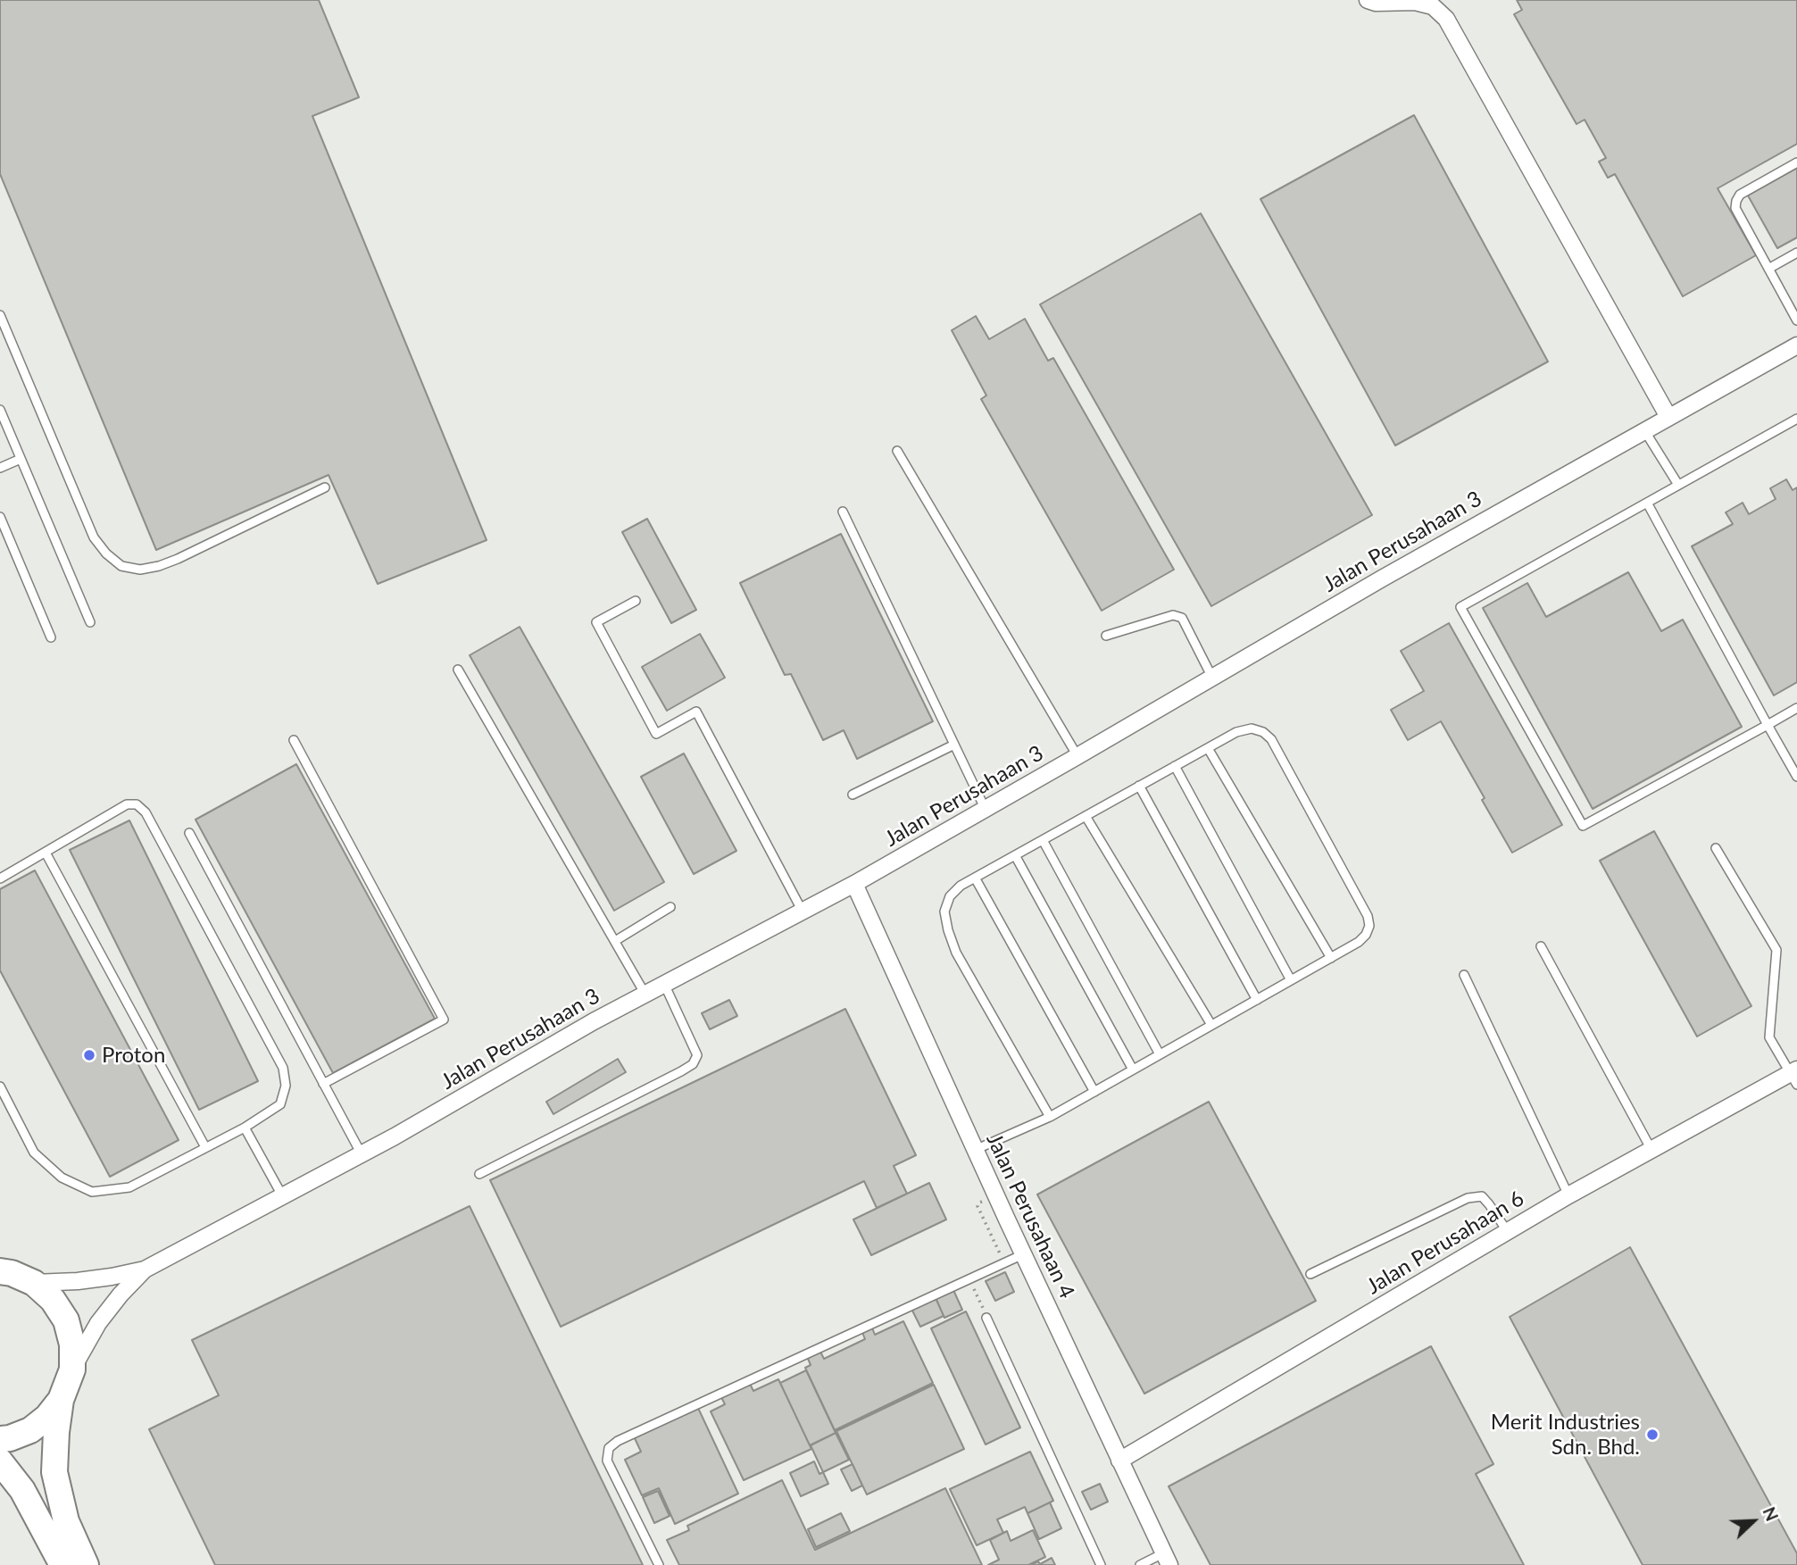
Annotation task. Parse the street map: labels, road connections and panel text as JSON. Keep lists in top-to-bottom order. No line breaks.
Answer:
{"streets":{"street":["Jalan Perusahaan 3","Jalan Perusahaan 4","Jalan Perusahaan 6"]},"crossings":[["Jalan Perusahaan 3","Jalan Perusahaan 4"],["Jalan Perusahaan 4","Jalan Perusahaan 6"]],"places":["Proton","Merit Industries Sdn. Bhd."],"north":"top right"}
